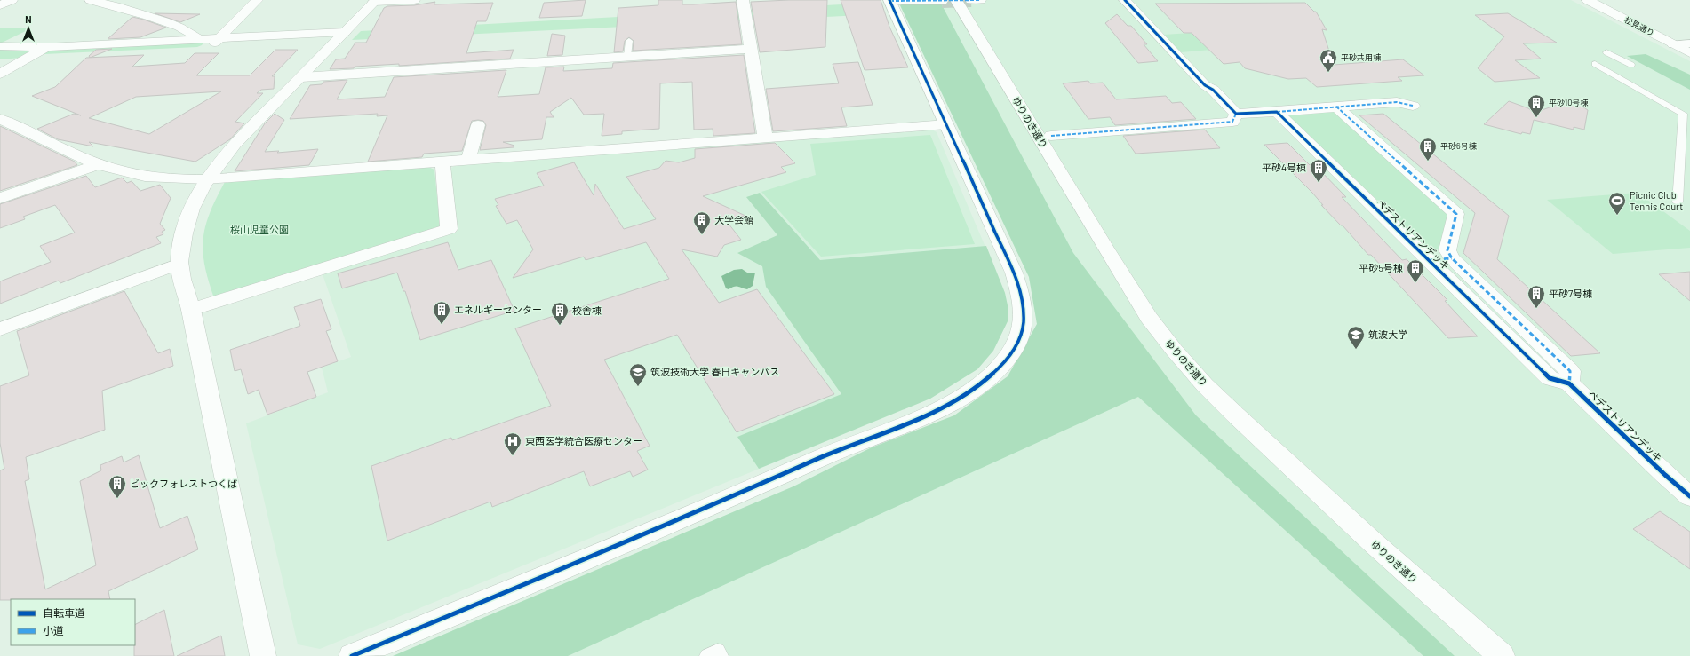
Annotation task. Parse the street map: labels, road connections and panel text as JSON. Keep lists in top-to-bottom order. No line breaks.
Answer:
{"streets":{"street":["松見通り","ゆりのき通り","ペデストリアンデッキ"]},"parks":["桜山児童公園"],"places":{"public building":["平砂共用棟"],"building":["平砂10号棟","平砂6号棟","平砂4号棟","大学会館","平砂5号棟","平砂7号棟","エネルギーセンター","校舎棟","ビックフォレストつくば"],"sports":["Picnic Club Tennis Court"],"school or university":["筑波大学","筑波技術大学 春日キャンパス"],"hospital":["東西医学統合医療センター"]},"legend":["自転車道","小道"],"north":"top"}
